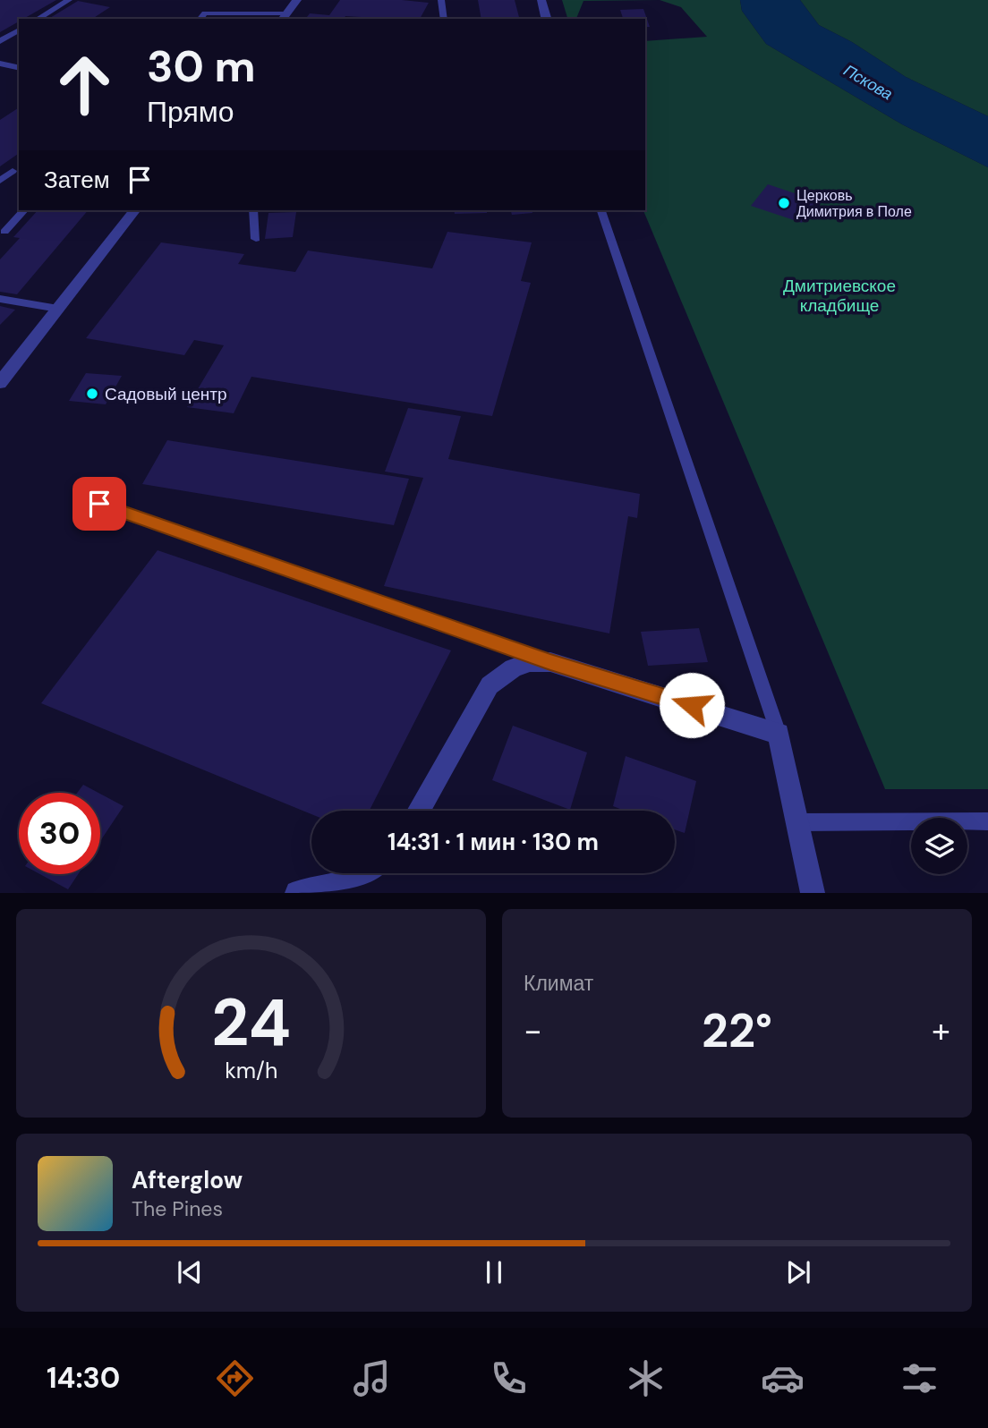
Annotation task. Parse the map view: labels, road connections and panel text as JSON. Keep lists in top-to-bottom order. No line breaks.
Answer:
{"water":["Пскова"],"parks":["Дмитриевское кладбище"],"places":["Церковь Димитрия в Поле","Садовый центр"],"page":{"turn":["30 m","Прямо"],"then":"Затем","limit":"30","trip":"14:31 · 1 мин · 130 m","tile":"Климат","heat":["−","22°","+"],"song":["Afterglow","The Pines"],"tabs":"14:30","gauge":["24","km/h"]}}
